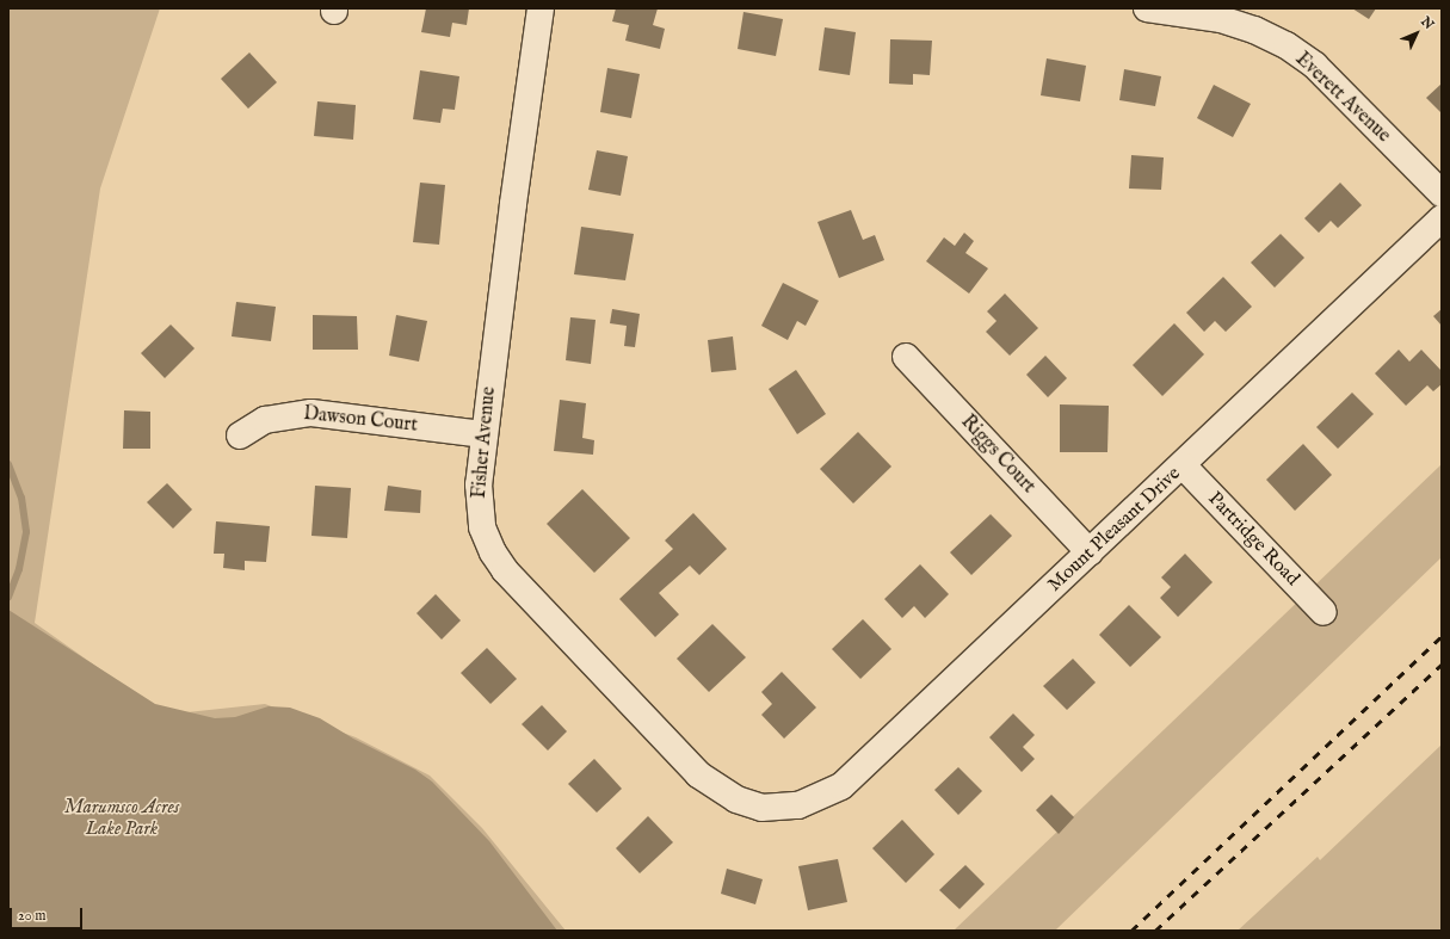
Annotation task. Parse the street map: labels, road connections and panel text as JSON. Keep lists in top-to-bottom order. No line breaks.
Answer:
{"streets":{"street":["Everett Avenue","Dawson Court","Fisher Avenue","Riggs Court","Mount Pleasant Drive","Partridge Road"]},"crossings":[["Dawson Court","Fisher Avenue"],["Fisher Avenue","Mount Pleasant Drive"],["Riggs Court","Mount Pleasant Drive"],["Mount Pleasant Drive","Partridge Road"]],"parks":["Marumsco Acres Lake Park"],"scale_bar":"20 m","north":"top right"}
